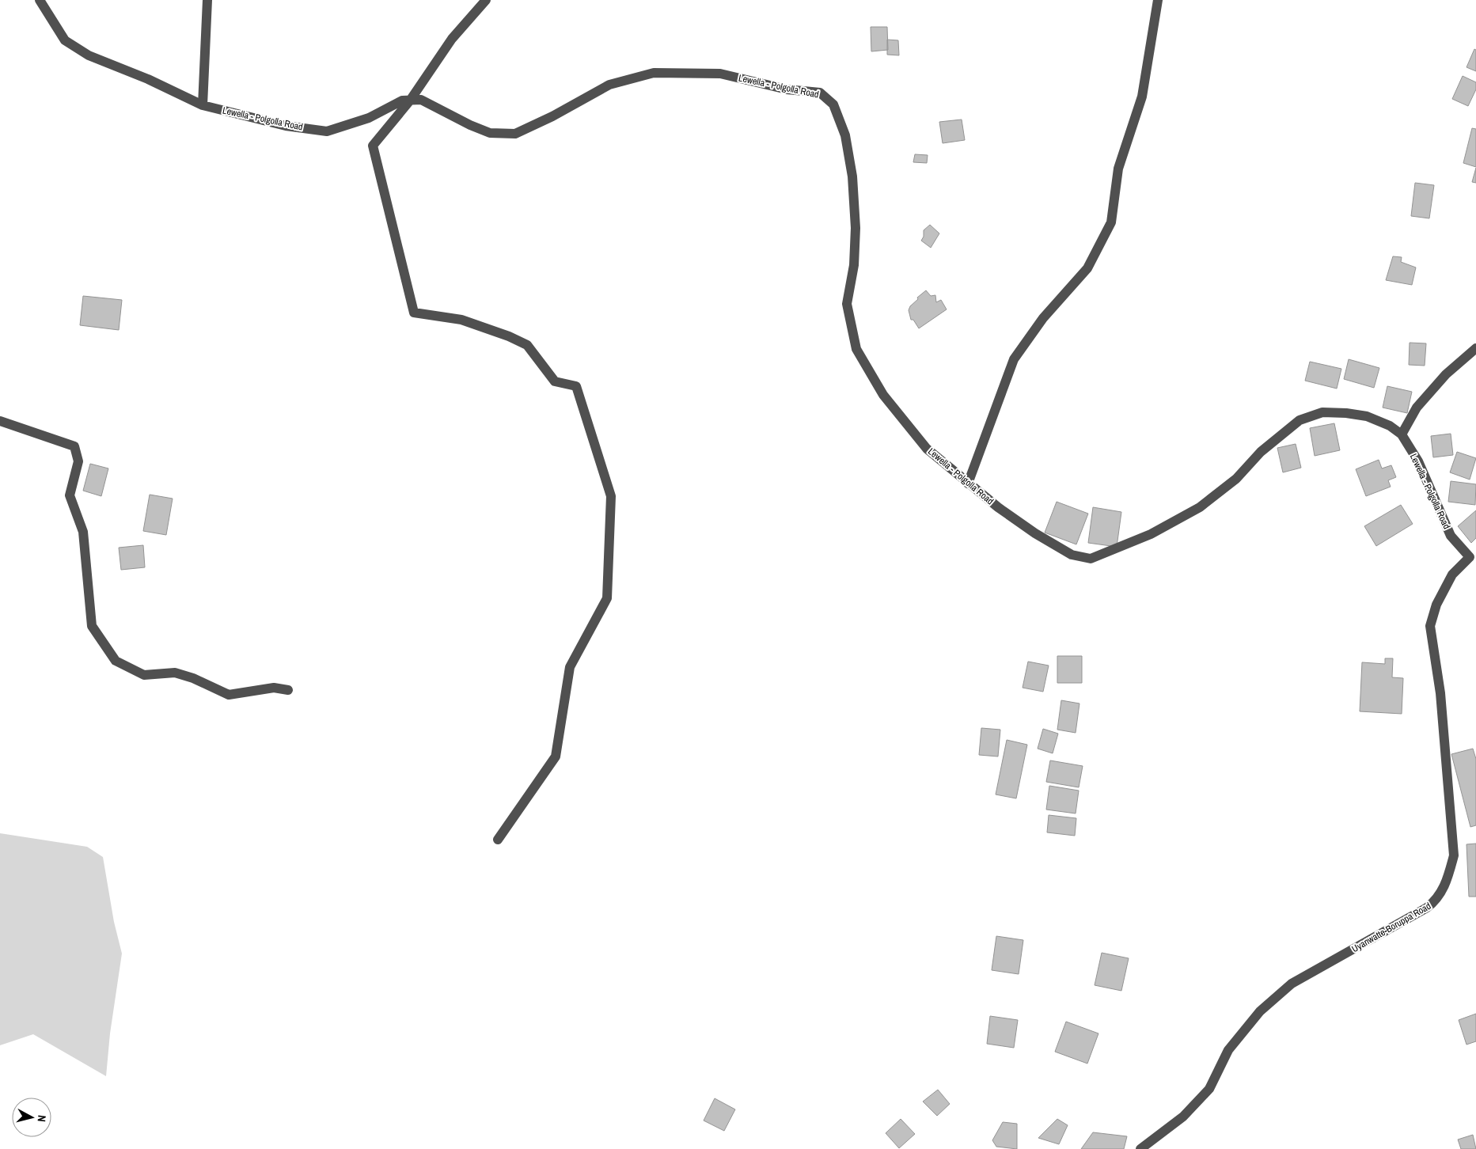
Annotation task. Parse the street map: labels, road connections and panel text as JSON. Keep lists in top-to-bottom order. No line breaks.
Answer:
{"streets":{"street":["Lewella - Polgolla Road","Uyanwatte-Boruppa Road"]},"crossings":[["Lewella - Polgolla Road","Uyanwatte-Boruppa Road"]],"north":"right"}
